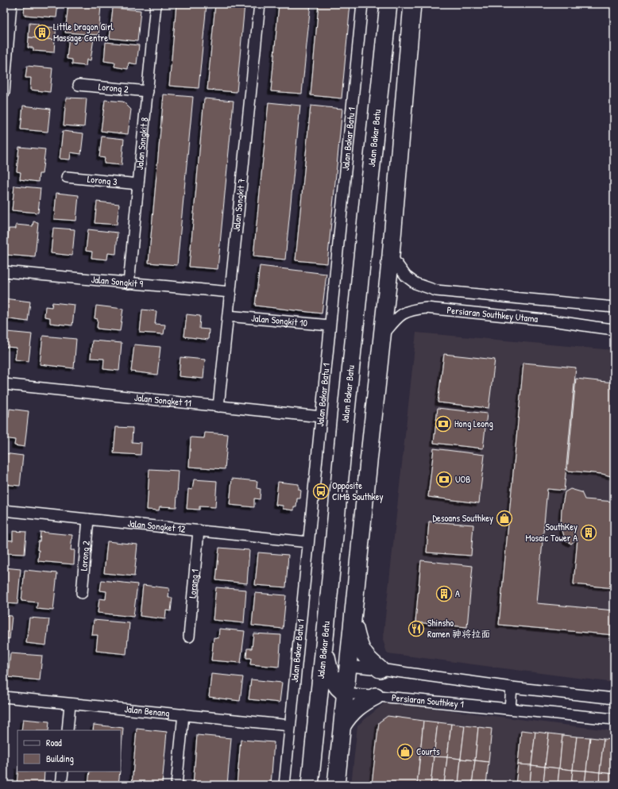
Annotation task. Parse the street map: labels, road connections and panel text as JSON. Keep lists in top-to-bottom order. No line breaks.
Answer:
{"streets":{"main road":["Jalan Bakar Batu"],"street":["Lorong 2","Jalan Bakar Batu 1","Jalan Songkit 8","Lorong 3","Jalan Songkit 7","Jalan Songkit 9","Persiaran Southkey Utama","Jalan Songkit 10","Jalan Songket 11","Jalan Songket 12","Lorong 1","Persiaran Southkey 1","Jalan Benang"]},"crossings":[["Lorong 2","Jalan Songkit 8"],["Lorong 2","Jalan Songket 12"],["Jalan Bakar Batu 1","Jalan Songkit 10"],["Jalan Bakar Batu 1","Jalan Songket 11"],["Jalan Bakar Batu 1","Jalan Songket 12"],["Jalan Bakar Batu 1","Jalan Benang"],["Jalan Songkit 8","Lorong 3"],["Jalan Songkit 8","Jalan Songkit 9"],["Jalan Songkit 7","Jalan Songkit 9"],["Jalan Songkit 7","Jalan Songkit 10"],["Jalan Songkit 7","Jalan Songket 11"],["Jalan Songket 12","Lorong 1"]],"places":{"building":["Little Dragon Girl Massage Centre","SouthKey Mosaic Tower A","A"],"bank":["Hong Leong","UOB"],"bus stop":["Opposite CIMB Southkey"],"shop":["Desoans Southkey","Courts"],"restaurant":["Shinsho Ramen 神将拉面"]},"legend":["Road","Building"]}
